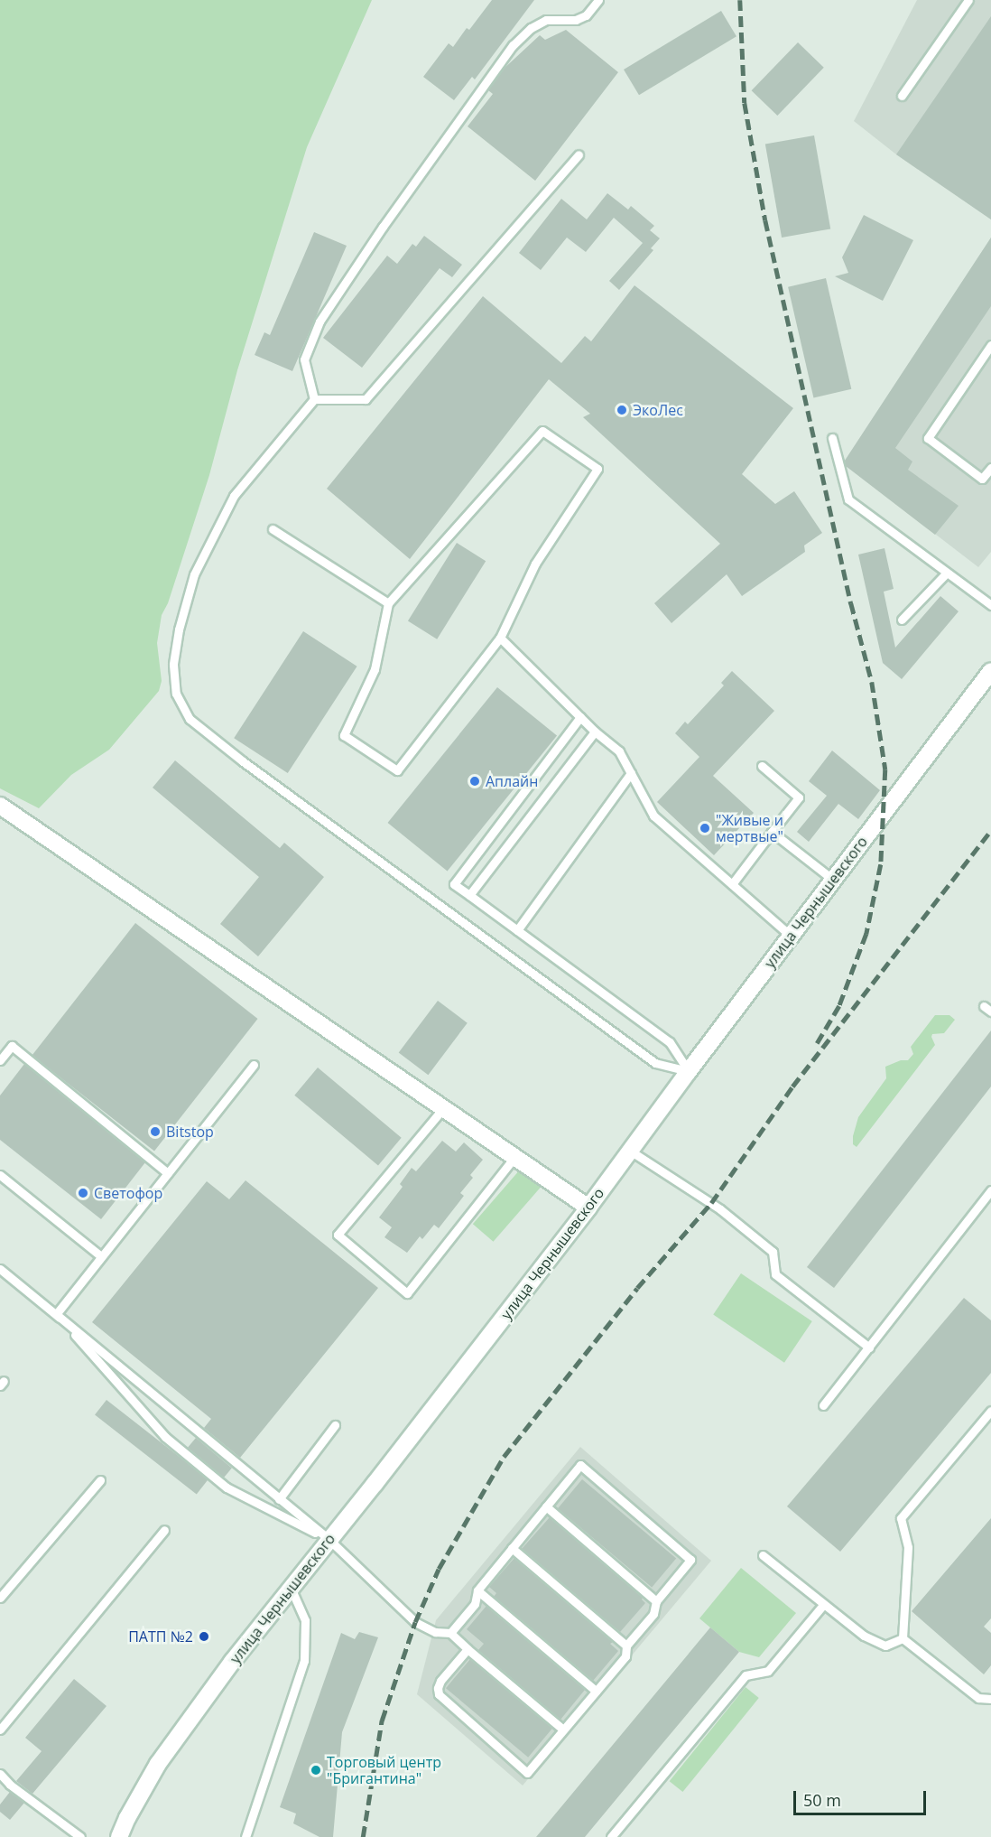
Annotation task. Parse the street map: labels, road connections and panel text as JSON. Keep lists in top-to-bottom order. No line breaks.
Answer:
{"streets":{"main road":["улица Чернышевского"]},"places":["ЭкоЛес","Аплайн","\"Живые и мертвые\"","Bitstop","Светофор","ПАТП №2","Торговый центр \"Бригантина\""],"scale_bar":"50 m"}
